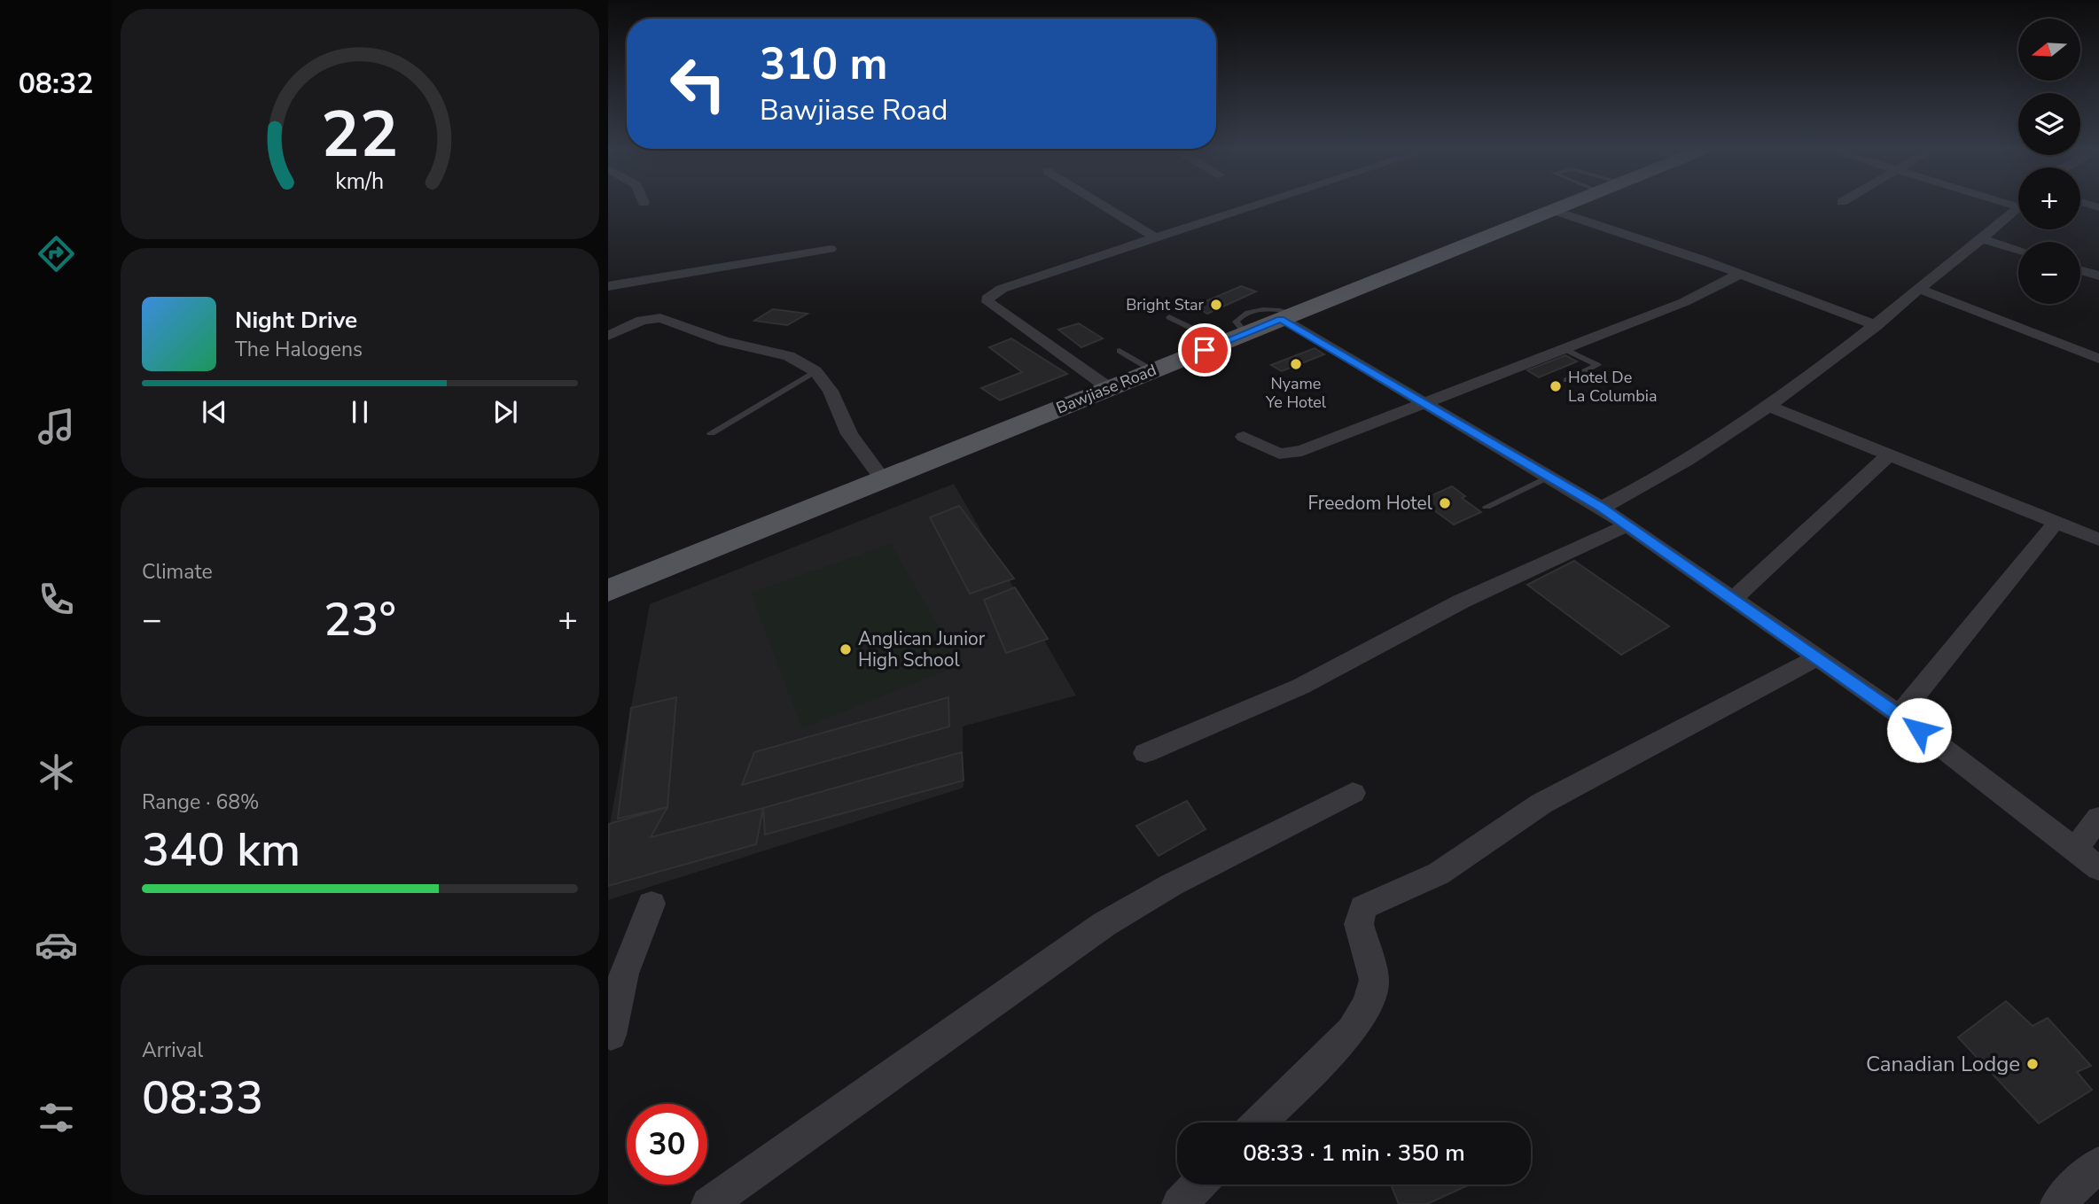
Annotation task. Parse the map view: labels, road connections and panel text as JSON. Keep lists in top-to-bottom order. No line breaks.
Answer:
{"streets":{"main road":["Bawjiase Road"]},"places":["Bright Star","Nyame Ye Hotel","Hotel De La Columbia","Freedom Hotel","Anglican Junior High School","Canadian Lodge"],"north":"left","page":{"tabs":"08:32","map_buttons":["+","−"],"turn":["310 m","Bawjiase Road"],"song":["Night Drive","The Halogens"],"tile":["Climate",["Range · 68%","340 km"],["Arrival","08:33"]],"heat":["−","23°","+"],"limit":"30","trip":"08:33 · 1 min · 350 m","gauge":["22","km/h"]}}
